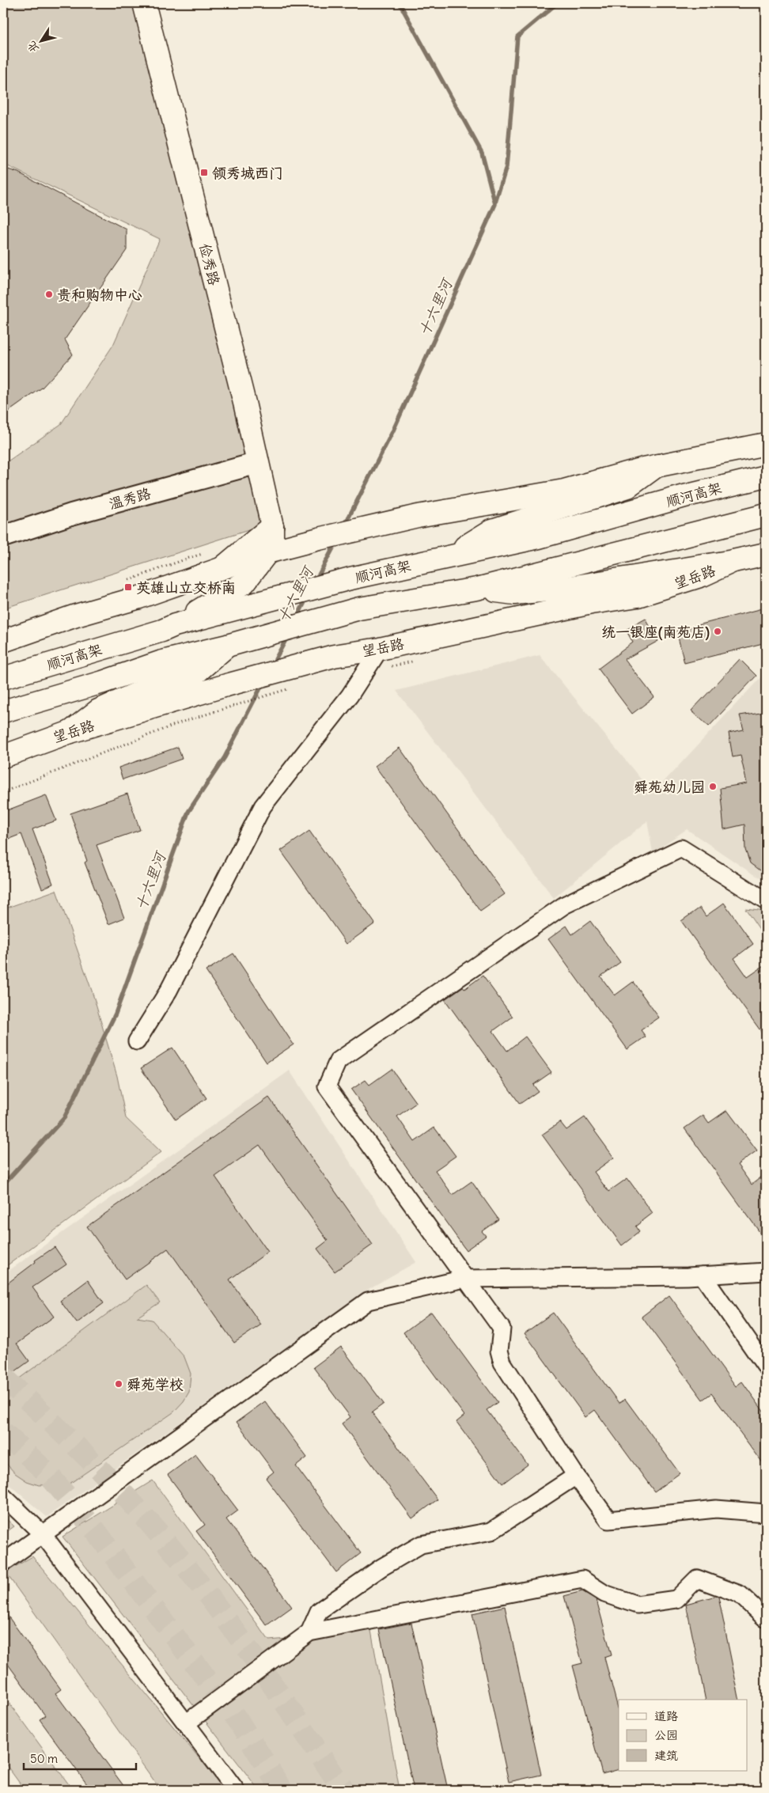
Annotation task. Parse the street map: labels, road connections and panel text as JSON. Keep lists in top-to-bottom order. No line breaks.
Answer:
{"streets":{"main road":["俭秀路","顺河高架","望岳路"],"street":["温秀路"]},"crossings":[["俭秀路","温秀路"]],"water":["十六里河"],"places":{"transit":["领秀城西门","英雄山立交桥南"],"other":["贵和购物中心","统一银座(南苑店)","舜苑幼儿园","舜苑学校"]},"legend":["道路","公园","建筑"],"scale_bar":"50 m","north":"bottom left"}
